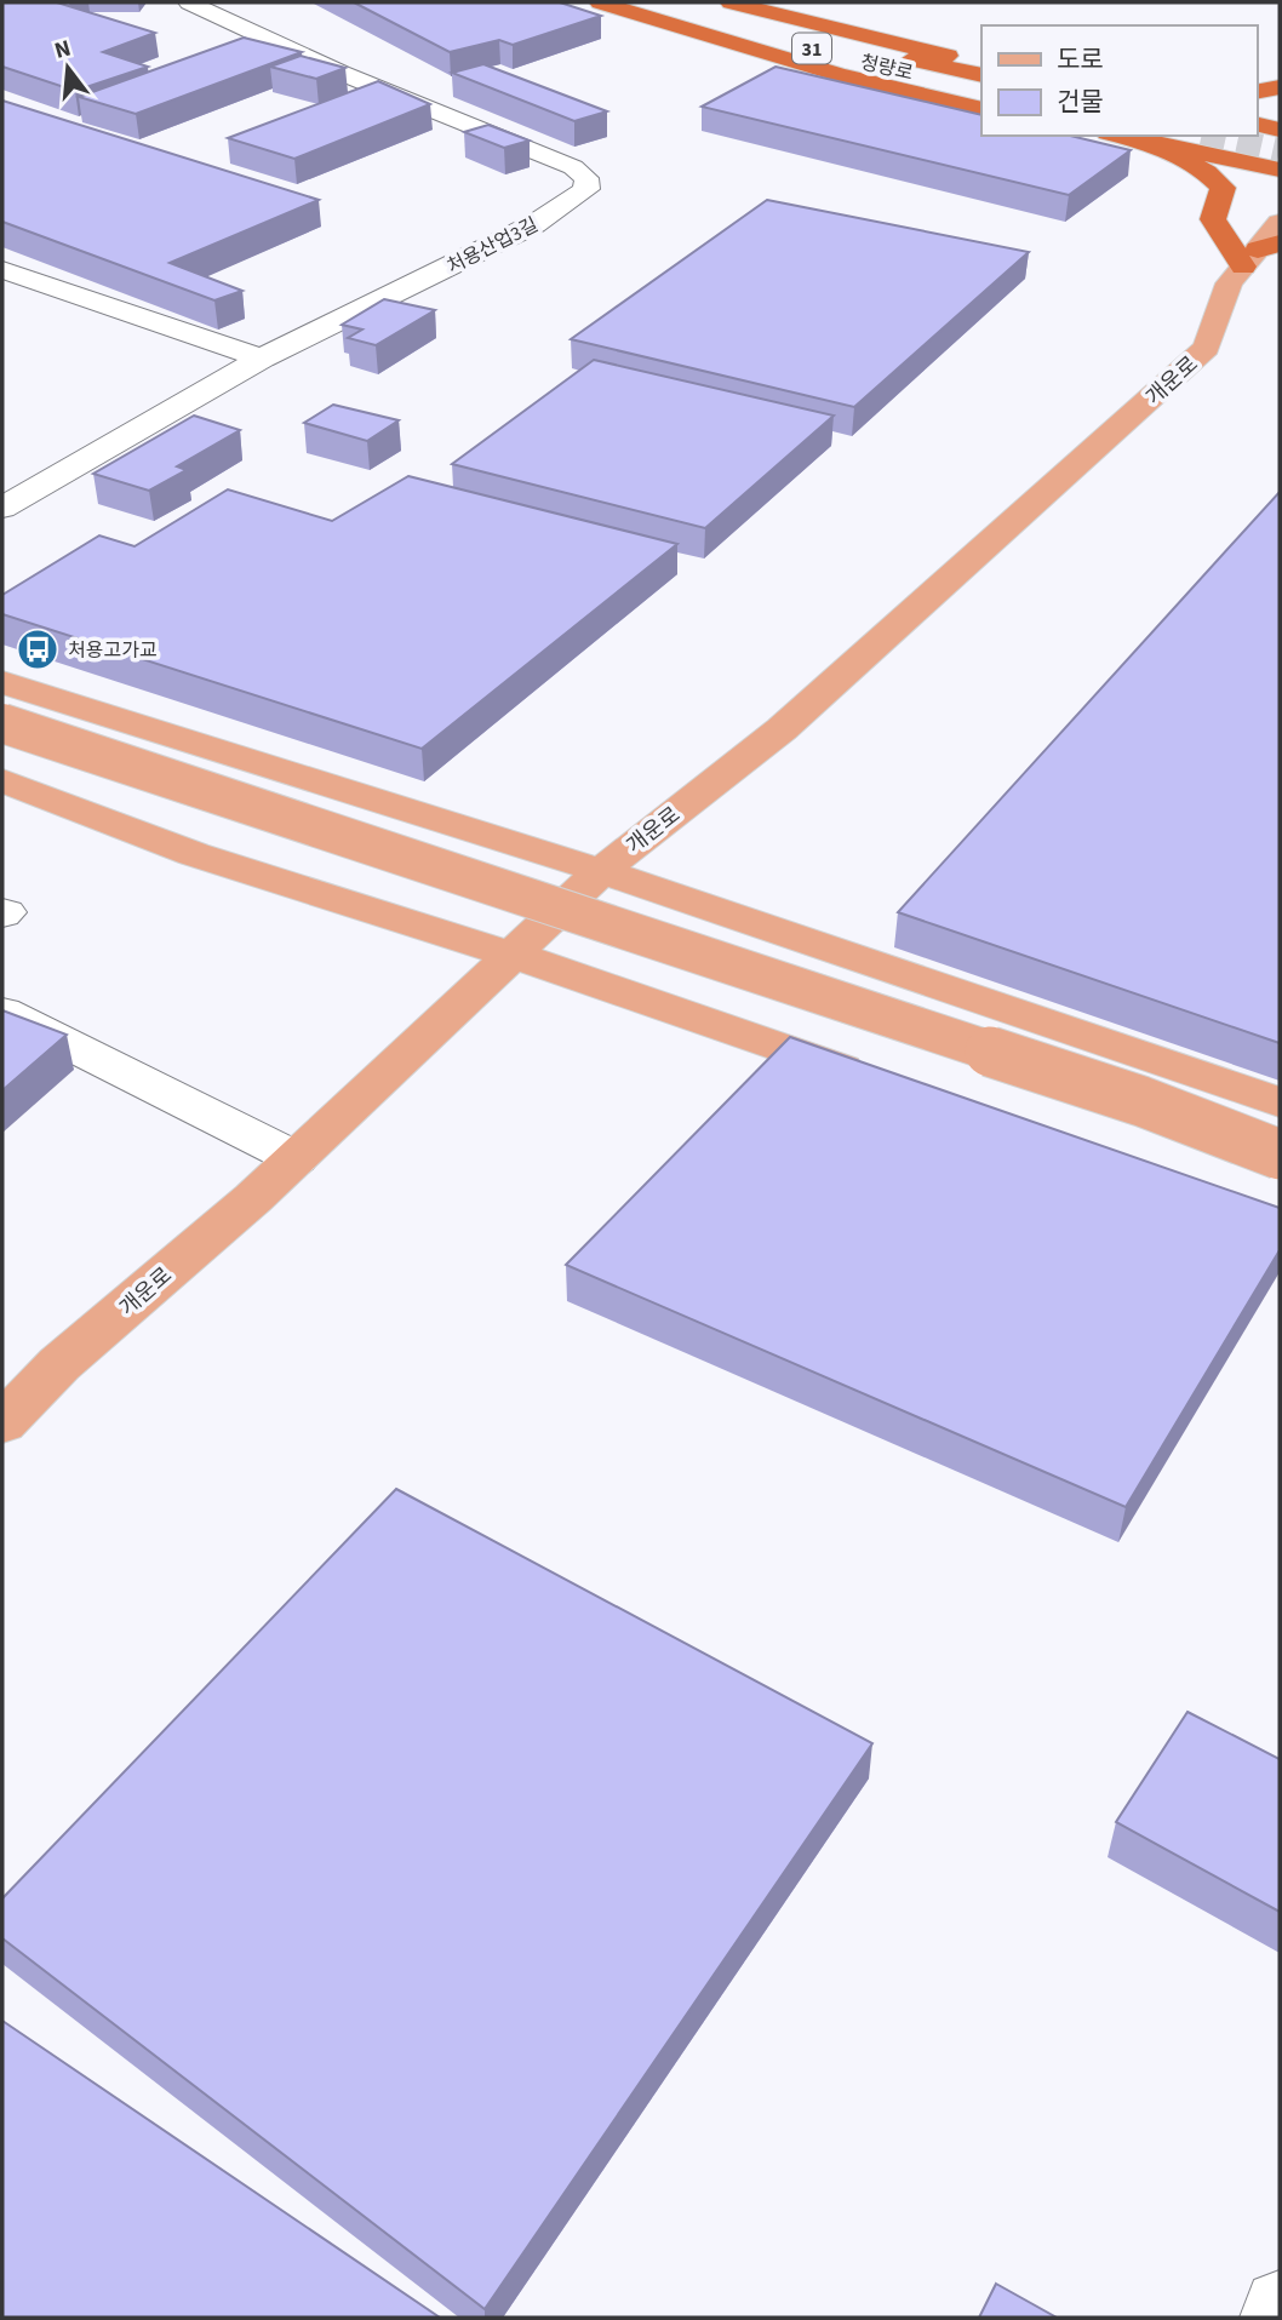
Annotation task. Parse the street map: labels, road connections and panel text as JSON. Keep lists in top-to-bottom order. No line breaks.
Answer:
{"streets":{"highway":["31","청량로"],"main road":["개운로"],"street":["처용산업3길"]},"places":{"bus stop":["처용고가교"]},"legend":["도로","건물"],"north":"top"}
